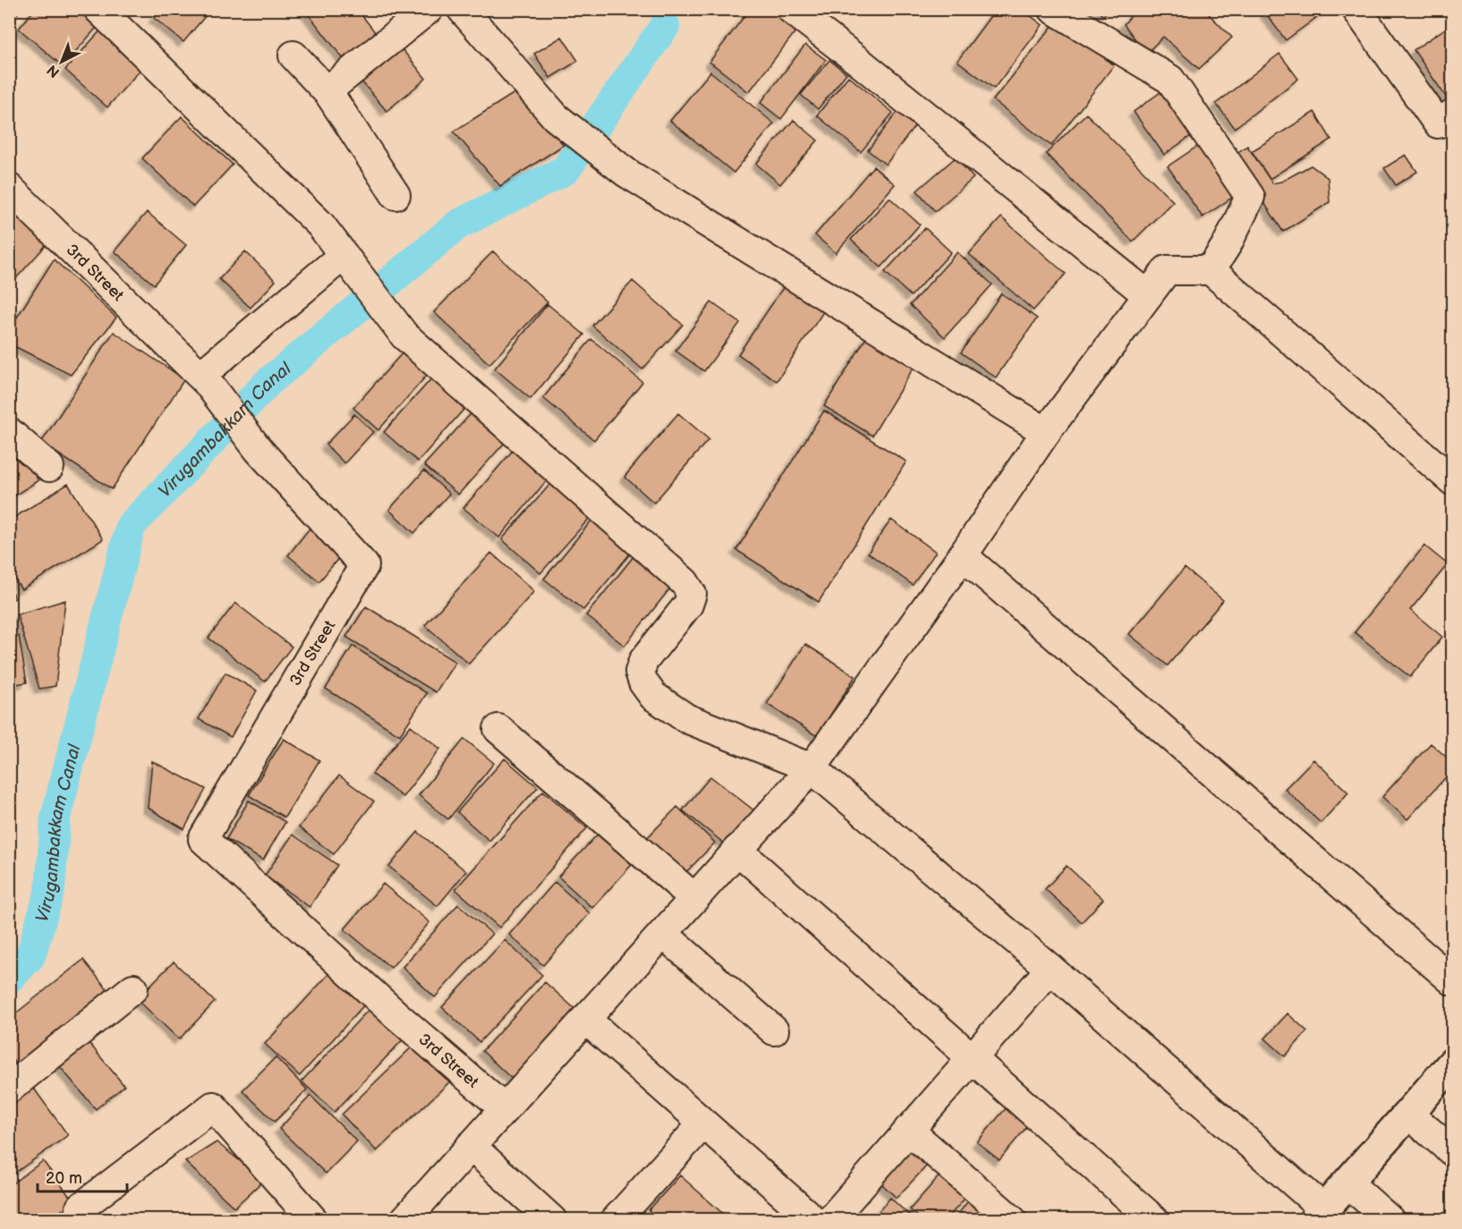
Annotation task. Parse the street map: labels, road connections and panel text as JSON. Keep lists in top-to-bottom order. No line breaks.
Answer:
{"streets":{"street":["3rd Street"]},"water":["Virugambakkam Canal"],"scale_bar":"20 m","north":"bottom left"}
